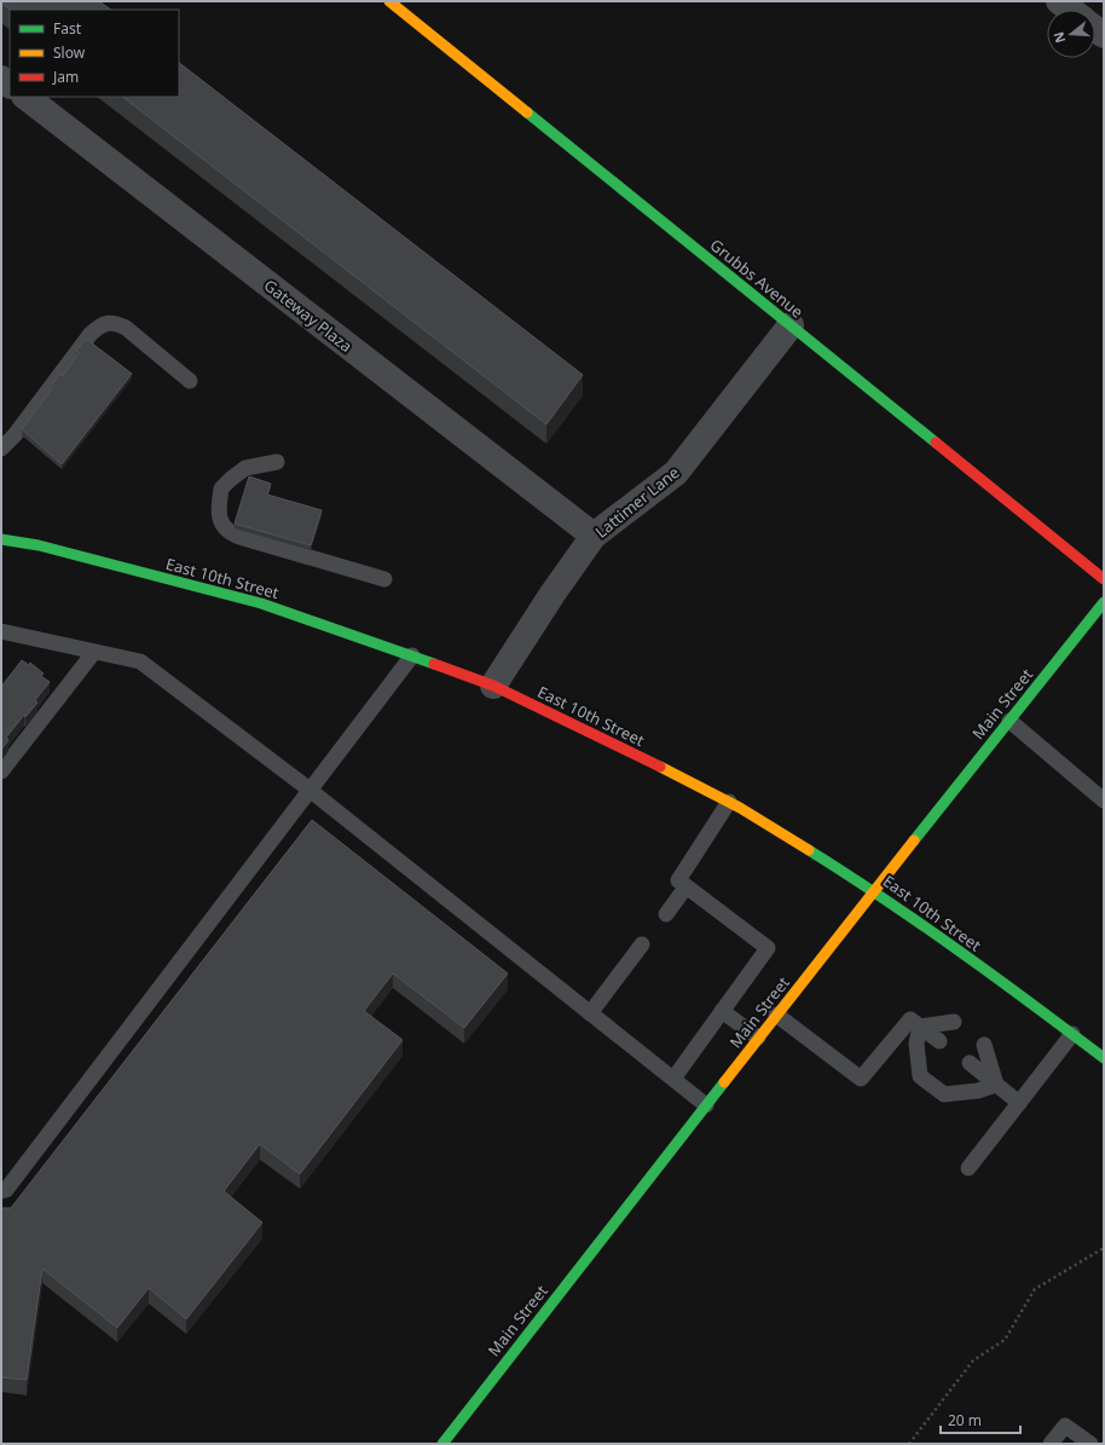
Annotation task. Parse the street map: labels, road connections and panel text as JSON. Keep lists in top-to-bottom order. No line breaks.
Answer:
{"streets":{"street":["Grubbs Avenue","Gateway Plaza","Lattimer Lane","East 10th Street","Main Street"]},"crossings":[["Grubbs Avenue","Lattimer Lane"],["Gateway Plaza","Lattimer Lane"],["Lattimer Lane","East 10th Street"],["East 10th Street","Main Street"]],"legend":["Fast","Slow","Jam"],"scale_bar":"20 m","north":"left"}
